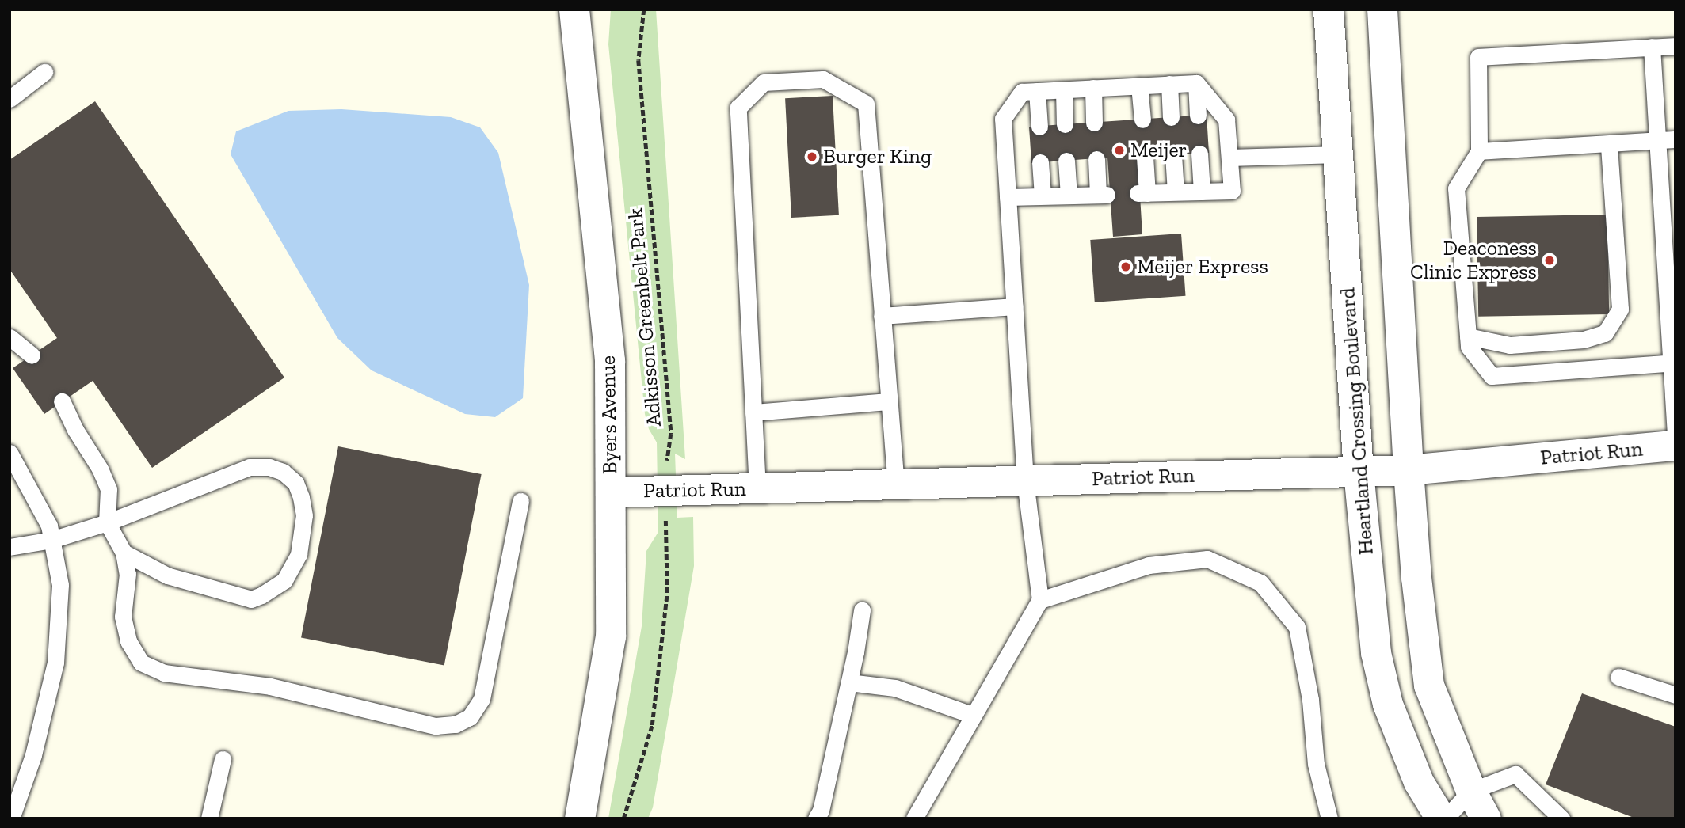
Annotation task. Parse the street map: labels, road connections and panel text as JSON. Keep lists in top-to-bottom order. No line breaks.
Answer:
{"streets":{"street":["Byers Avenue","Heartland Crossing Boulevard","Patriot Run"],"path":["Adkisson Greenbelt Park"]},"crossings":[["Adkisson Greenbelt Park","Patriot Run"],["Byers Avenue","Patriot Run"],["Heartland Crossing Boulevard","Patriot Run"]],"places":["Meijer","Burger King","Deaconess Clinic Express","Meijer Express"]}
